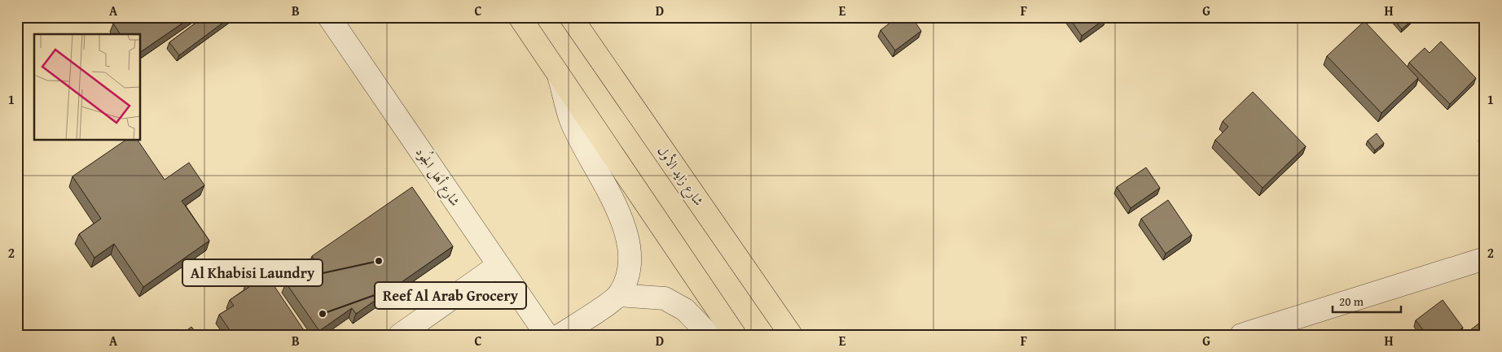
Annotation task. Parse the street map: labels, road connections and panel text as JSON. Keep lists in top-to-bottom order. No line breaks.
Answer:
{"streets":{"main road":["شارع زايد الأول"],"street":["شارع أهل الجُود"]},"places":["Al Khabisi Laundry","Reef Al Arab Grocery"],"scale_bar":"20 m","grid":{"columns":["A","B","C","D","E","F","G","H"],"rows":["1","2"]}}
